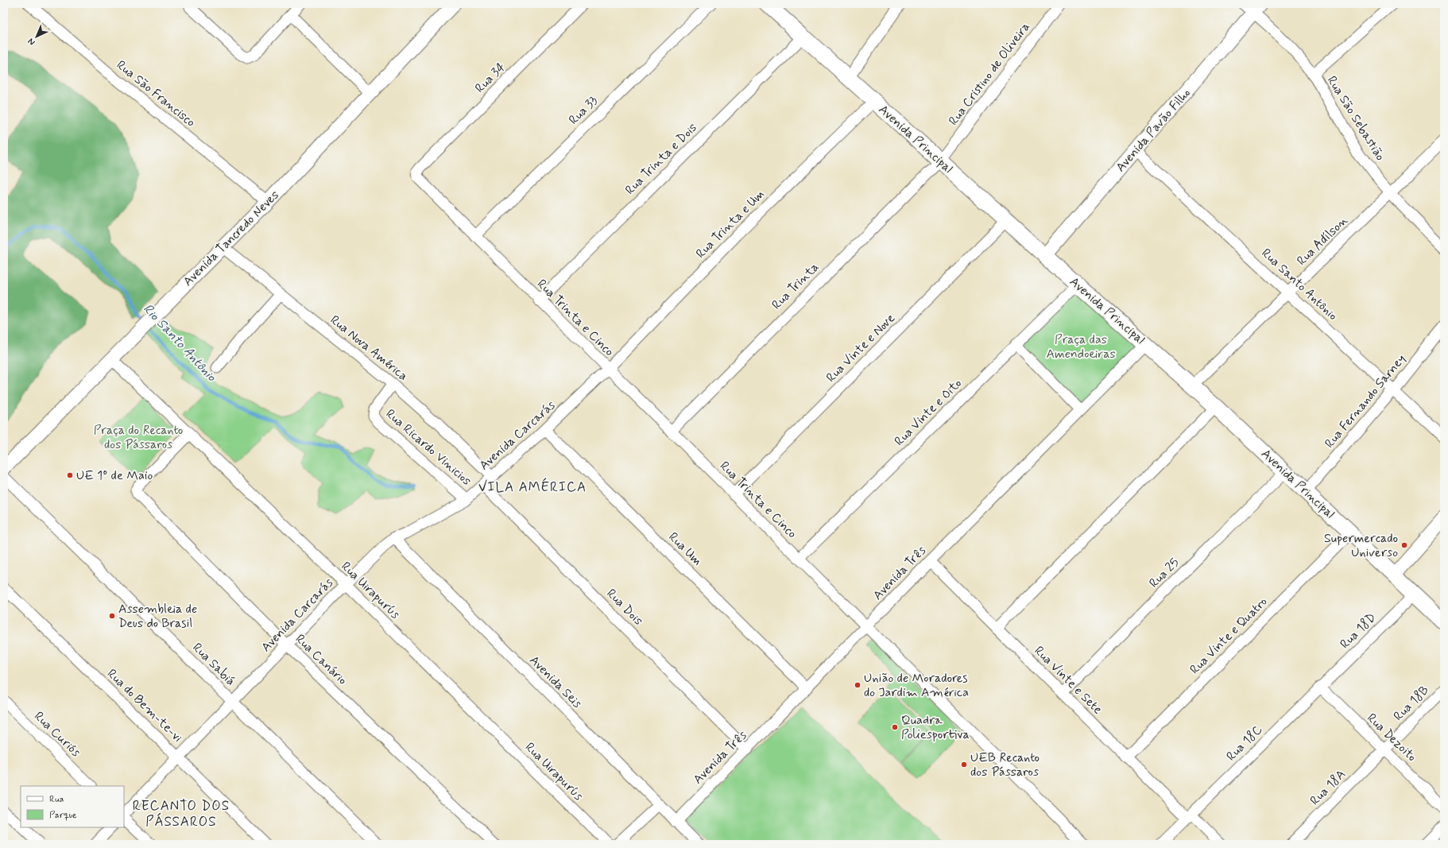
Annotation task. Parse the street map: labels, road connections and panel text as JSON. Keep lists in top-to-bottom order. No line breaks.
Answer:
{"streets":{"main road":["Avenida Principal"],"street":["Rua Cristino de Oliveira","Rua 34","Rua São Francisco","Rua 33","Rua São Sebastião","Avenida Pavão Filho","Rua Trinta e Dois","Rua Trinta e Um","Avenida Tancredo Neves","Rua Adílson","Rua Santo Antônio","Rua Trinta","Rua Trinta e Cinco","Rua Nova América","Rua Vinte e Nove","Rua Fernando Sarney","Rua Vinte e Oito","Avenida Carcarás","Rua Ricardo Vinicios","Rua Um","Avenida Três","Rua 25","Rua Uirapurύs","Rua Dois","Rua 18D","Rua Vinte e Quatro","Rua Canário","Rua Sabiá","Rua Vinte e Sete","Avenida Seis","Rua 18B","Rua do Bem-te-vi","Rua Curiós","Rua Dezoito","Rua 18C","Rua 18A"]},"crossings":[["Rua Cristino de Oliveira","Avenida Principal"],["Rua Cristino de Oliveira","Rua Trinta"],["Rua 34","Rua Trinta e Cinco"],["Rua São Francisco","Avenida Tancredo Neves"],["Rua 33","Rua Trinta e Cinco"],["Rua São Sebastião","Avenida Pavão Filho"],["Rua São Sebastião","Rua Adílson"],["Avenida Pavão Filho","Avenida Principal"],["Avenida Pavão Filho","Rua Santo Antônio"],["Avenida Principal","Rua Trinta e Dois"],["Avenida Principal","Rua Trinta e Um"],["Avenida Principal","Rua Adílson"],["Avenida Principal","Rua Trinta"],["Avenida Principal","Rua Vinte e Nove"],["Avenida Principal","Rua Fernando Sarney"],["Avenida Principal","Rua Vinte e Oito"],["Avenida Principal","Avenida Três"],["Avenida Principal","Rua 25"],["Avenida Principal","Rua 18D"],["Avenida Principal","Rua Vinte e Quatro"],["Rua Trinta e Dois","Rua Trinta e Cinco"],["Rua Trinta e Um","Rua Trinta e Cinco"],["Rua Trinta e Um","Avenida Carcarás"],["Avenida Tancredo Neves","Rua Nova América"],["Avenida Tancredo Neves","Rua Uirapurύs"],["Rua Adílson","Rua Santo Antônio"],["Rua Santo Antônio","Rua Fernando Sarney"],["Rua Trinta","Rua Trinta e Cinco"],["Rua Trinta e Cinco","Rua Vinte e Nove"],["Rua Trinta e Cinco","Rua Vinte e Oito"],["Rua Trinta e Cinco","Avenida Carcarás"],["Rua Trinta e Cinco","Avenida Três"],["Rua Nova América","Avenida Carcarás"],["Rua Nova América","Rua Ricardo Vinicios"],["Avenida Carcarás","Rua Ricardo Vinicios"],["Avenida Carcarás","Rua Um"],["Avenida Carcarás","Rua Uirapurύs"],["Avenida Carcarás","Rua Dois"],["Avenida Carcarás","Rua Canário"],["Avenida Carcarás","Rua Sabiá"],["Avenida Carcarás","Avenida Seis"],["Avenida Carcarás","Rua do Bem-te-vi"],["Rua Um","Avenida Três"],["Avenida Três","Rua Dois"],["Avenida Três","Rua Vinte e Sete"],["Avenida Três","Avenida Seis"],["Rua 25","Rua Vinte e Sete"],["Rua Uirapurύs","Rua Canário"],["Rua 18D","Rua Dezoito"],["Rua 18D","Rua 18C"],["Rua Vinte e Quatro","Rua Vinte e Sete"],["Rua Vinte e Sete","Rua 18C"],["Rua 18B","Rua Dezoito"],["Rua 18B","Rua 18A"],["Rua Dezoito","Rua 18C"],["Rua Dezoito","Rua 18A"]],"districts":["VILA AMÉRICA","RECANTO DOS PÁSSAROS"],"water":["Rio Santo Antônio"],"parks":["Praça das Amendoeiras","Praça do Recanto dos Pássaros"],"places":["UE 1º de Maio","Supermercado Universo","Assembleia de Deus do Brasil","União de Moradores do Jardim América","Quadra Poliesportiva","UEB Recanto dos Pássaros"],"legend":["Rua","Parque"],"north":"bottom left"}
